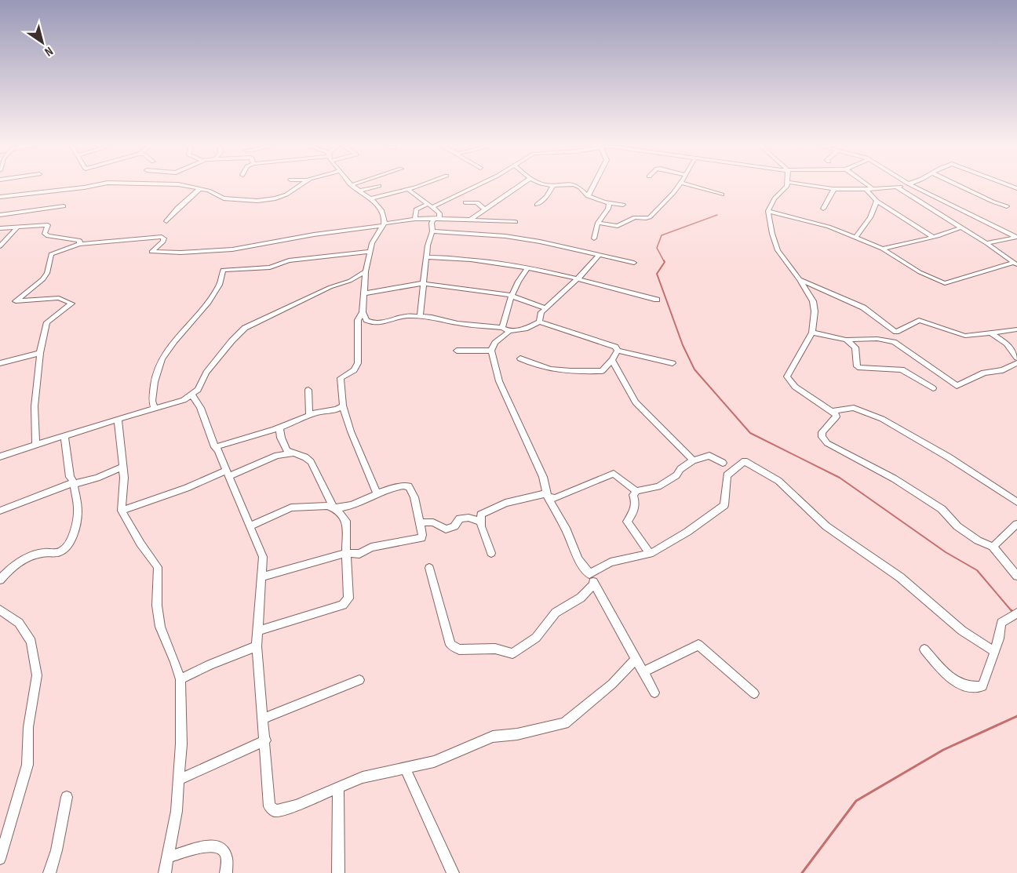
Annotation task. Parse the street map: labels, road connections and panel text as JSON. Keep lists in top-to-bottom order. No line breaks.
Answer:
{"north":"bottom right"}
